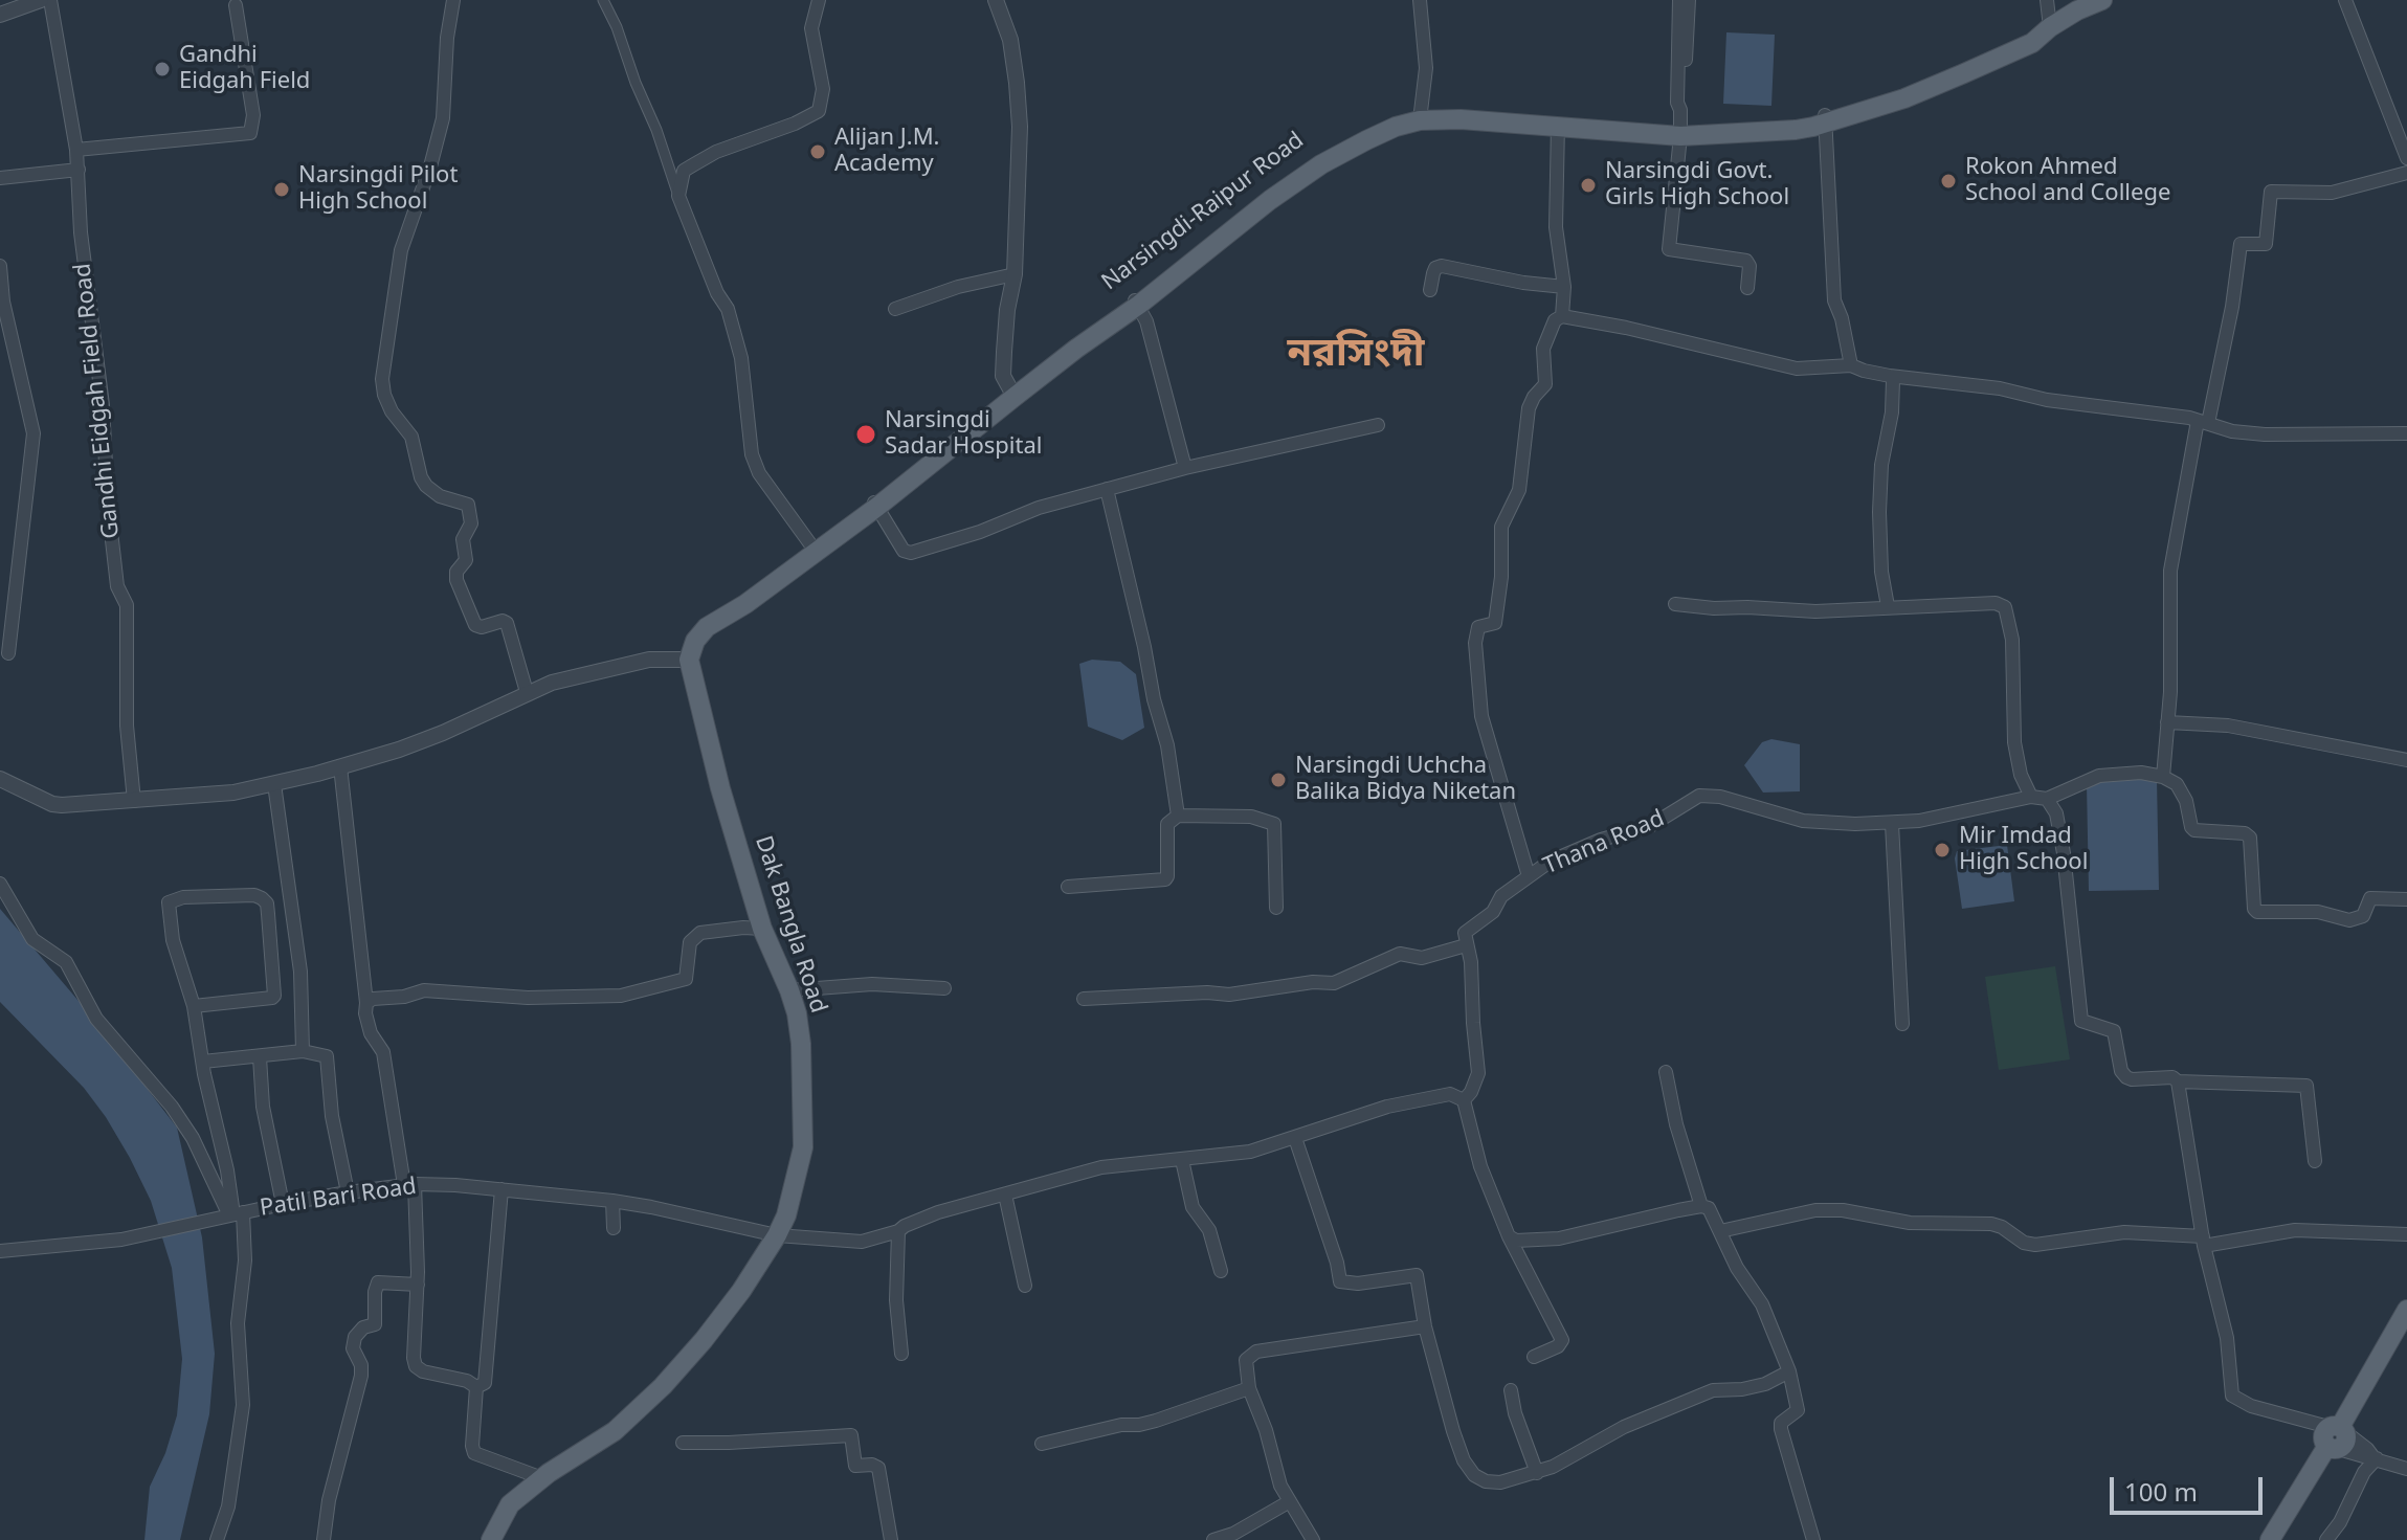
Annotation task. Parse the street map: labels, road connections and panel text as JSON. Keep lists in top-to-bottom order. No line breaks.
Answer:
{"streets":{"main road":["Narsingdi-Raipur Road","Dak Bangla Road"],"street":["Gandhi Eidgah Field Road","Thana Road","Patil Bari Road"]},"crossings":[["Narsingdi-Raipur Road","Dak Bangla Road"],["Dak Bangla Road","Patil Bari Road"]],"districts":["নরসিংদী"],"places":["Gandhi Eidgah Field","Alijan J.M. Academy","Rokon Ahmed School and College","Narsingdi Govt. Girls High School","Narsingdi Pilot High School","Narsingdi Sadar Hospital","Narsingdi Uchcha Balika Bidya Niketan","Mir Imdad High School"],"scale_bar":"100 m"}
